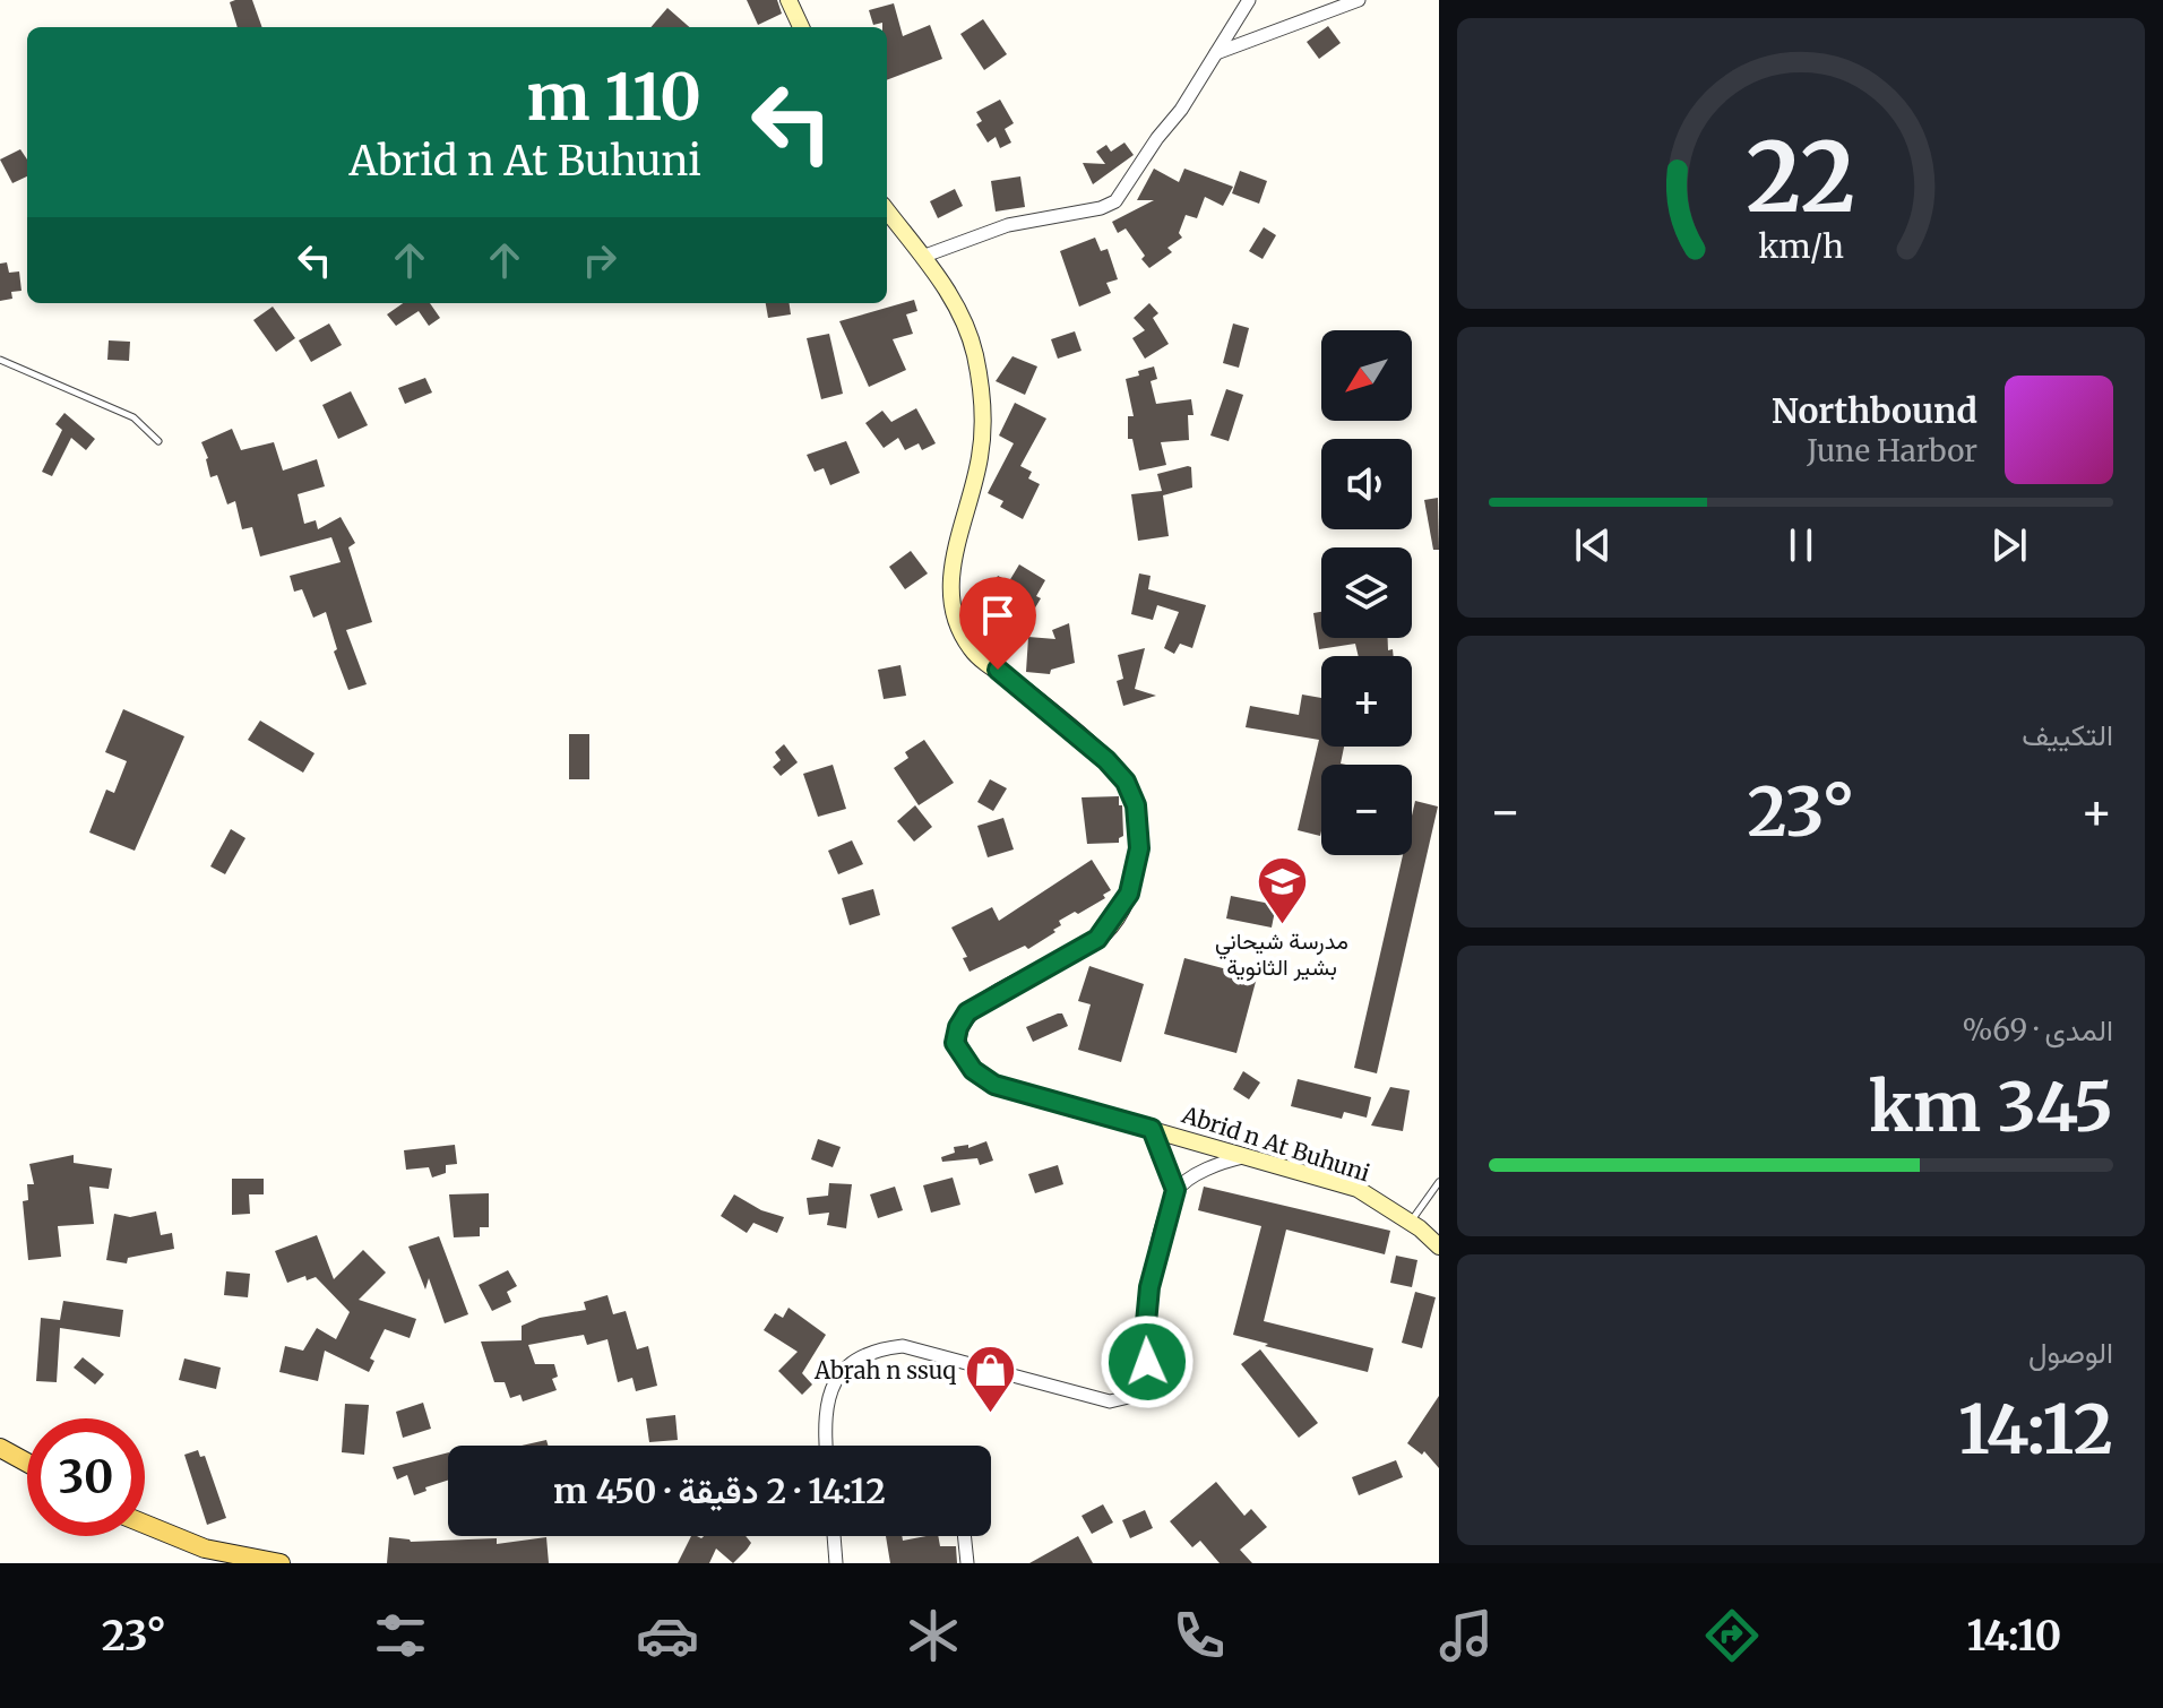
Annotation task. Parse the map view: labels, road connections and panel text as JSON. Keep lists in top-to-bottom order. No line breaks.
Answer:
{"streets":{"street":["Abrid n At Buhuni"]},"places":{"school or university":["مدرسة شيحاني بشير الثانوية"],"shop":["Abṛah n ssuq"]},"north":"bottom left","page":{"turn":["110 m","Abrid n At Buhuni"],"map_buttons":["+","−"],"song":["Northbound","June Harbor"],"tile":["التكييف",["المدى · 69%","345 km"],["الوصول","14:12"]],"heat":["−","23°","+"],"limit":"30","trip":"14:12 · 2 دقيقة · 450 m","tabs":["14:10","23°"],"gauge":["22","km/h"]}}
